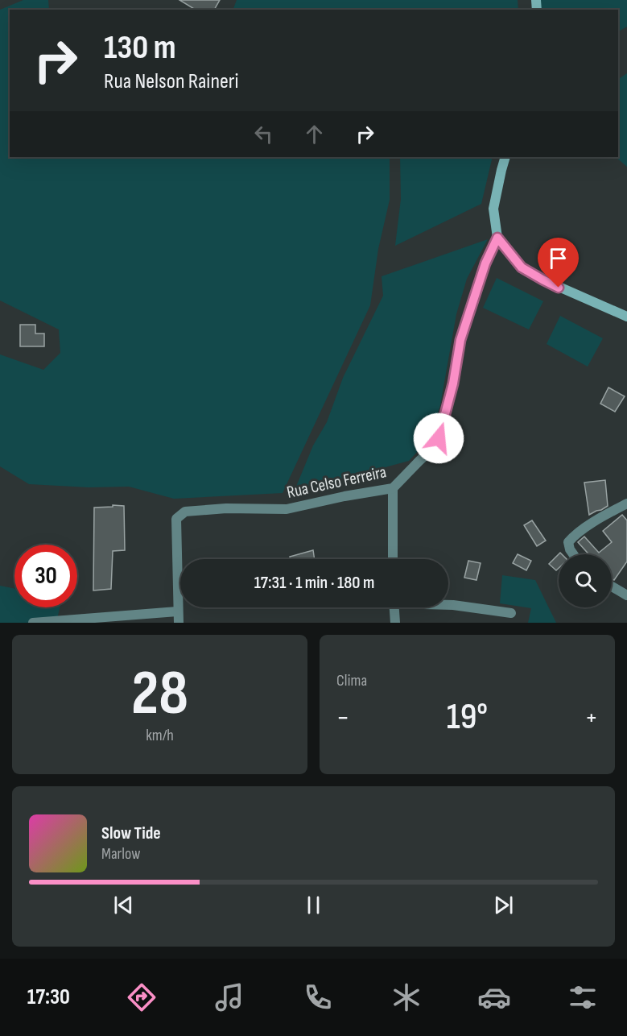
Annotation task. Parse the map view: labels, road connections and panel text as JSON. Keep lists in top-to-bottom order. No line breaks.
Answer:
{"streets":{"street":["Rua Celso Ferreira"]},"page":{"turn":["130 m","Rua Nelson Raineri"],"limit":"30","trip":"17:31 · 1 min · 180 m","tile":[["28","km/h"],"Clima"],"heat":["−","19°","+"],"song":["Slow Tide","Marlow"],"tabs":"17:30"}}
